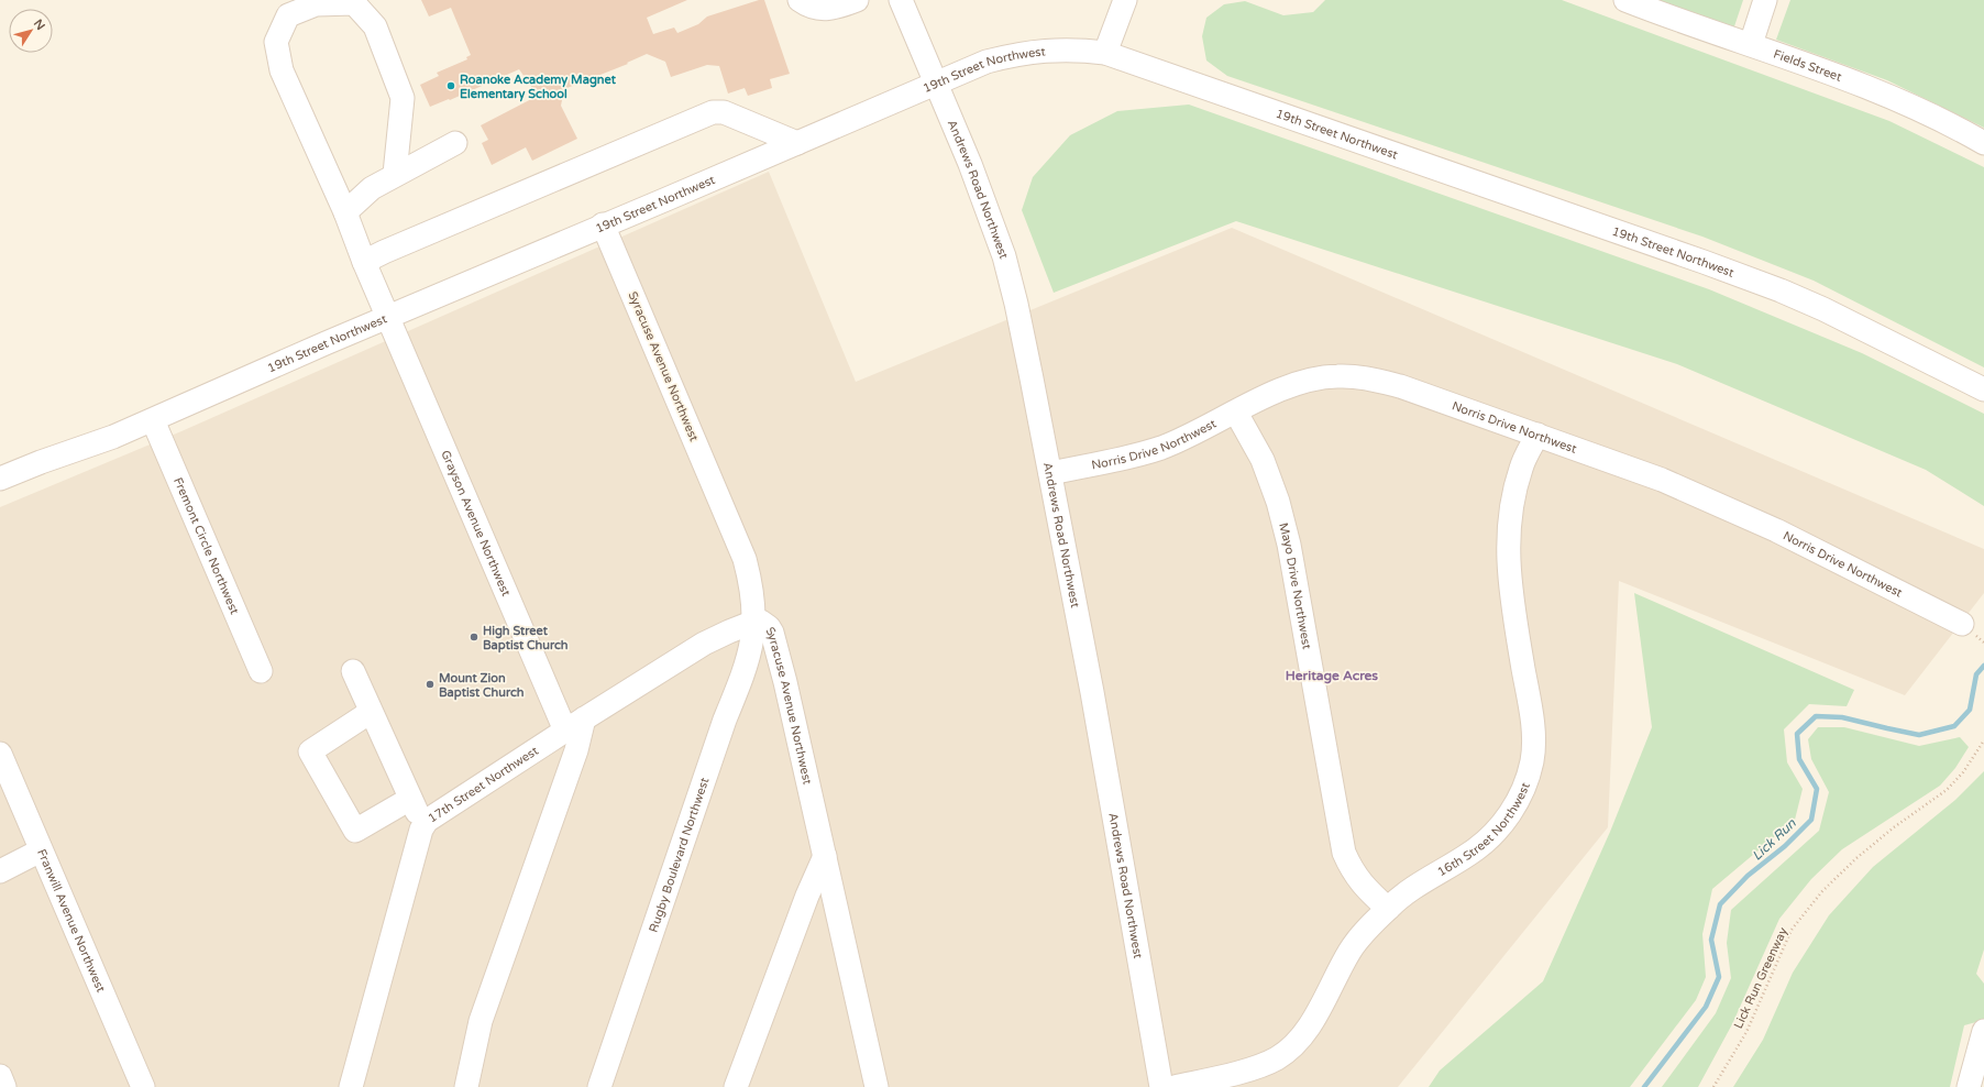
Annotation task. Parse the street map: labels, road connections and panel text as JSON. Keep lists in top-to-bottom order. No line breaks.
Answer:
{"streets":{"street":["Fields Street","19th Street Northwest","Andrews Road Northwest","Syracuse Avenue Northwest","Norris Drive Northwest","Grayson Avenue Northwest","Fremont Circle Northwest","Mayo Drive Northwest","17th Street Northwest","16th Street Northwest","Rugby Boulevard Northwest","Franwill Avenue Northwest"],"path":["Lick Run Greenway"]},"crossings":[["19th Street Northwest","Andrews Road Northwest"],["19th Street Northwest","Syracuse Avenue Northwest"],["19th Street Northwest","Grayson Avenue Northwest"],["19th Street Northwest","Fremont Circle Northwest"],["Andrews Road Northwest","Norris Drive Northwest"],["Syracuse Avenue Northwest","17th Street Northwest"],["Syracuse Avenue Northwest","Rugby Boulevard Northwest"],["Norris Drive Northwest","Mayo Drive Northwest"],["Norris Drive Northwest","16th Street Northwest"],["Grayson Avenue Northwest","17th Street Northwest"],["Mayo Drive Northwest","16th Street Northwest"],["17th Street Northwest","Rugby Boulevard Northwest"]],"districts":["Heritage Acres"],"water":["Lick Run"],"places":["Roanoke Academy Magnet Elementary School","High Street Baptist Church","Mount Zion Baptist Church"],"north":"top right"}
